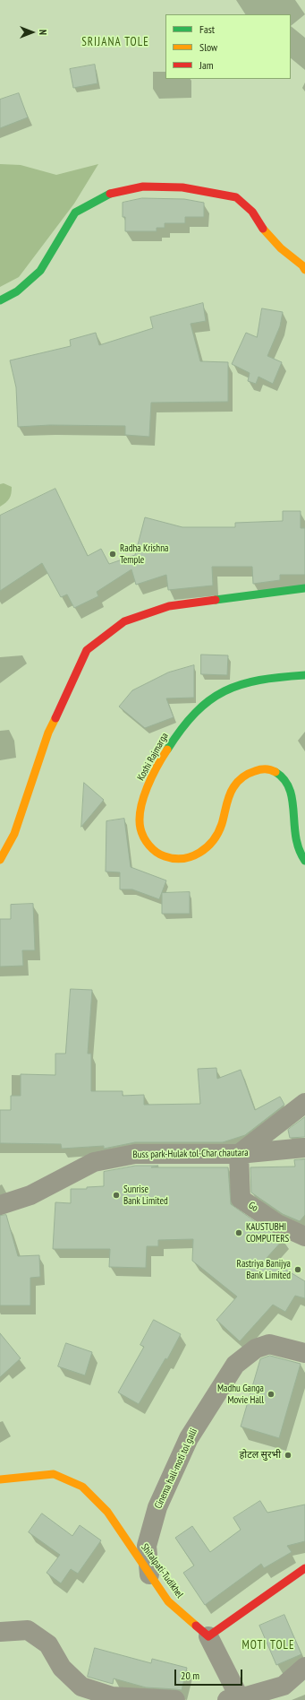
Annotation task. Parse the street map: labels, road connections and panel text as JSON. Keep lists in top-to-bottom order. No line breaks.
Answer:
{"streets":{"street":["Koshi Rajmarga","Buss park-Hulak tol-Char chautara","Go","Cinema hall-moti tol galli","Shitalpati-Tudikhel"]},"crossings":[["Buss park-Hulak tol-Char chautara","Go"],["Cinema hall-moti tol galli","Shitalpati-Tudikhel"]],"districts":["SRIJANA TOLE","MOTI TOLE"],"places":["Radha Krishna Temple","Sunrise Bank Limited","KAUSTUBHI COMPUTERS","Rastriya Banijya Bank Limited","Madhu Ganga Movie Hall","होटल सुरभी"],"legend":["Fast","Slow","Jam"],"scale_bar":"20 m","north":"right"}
